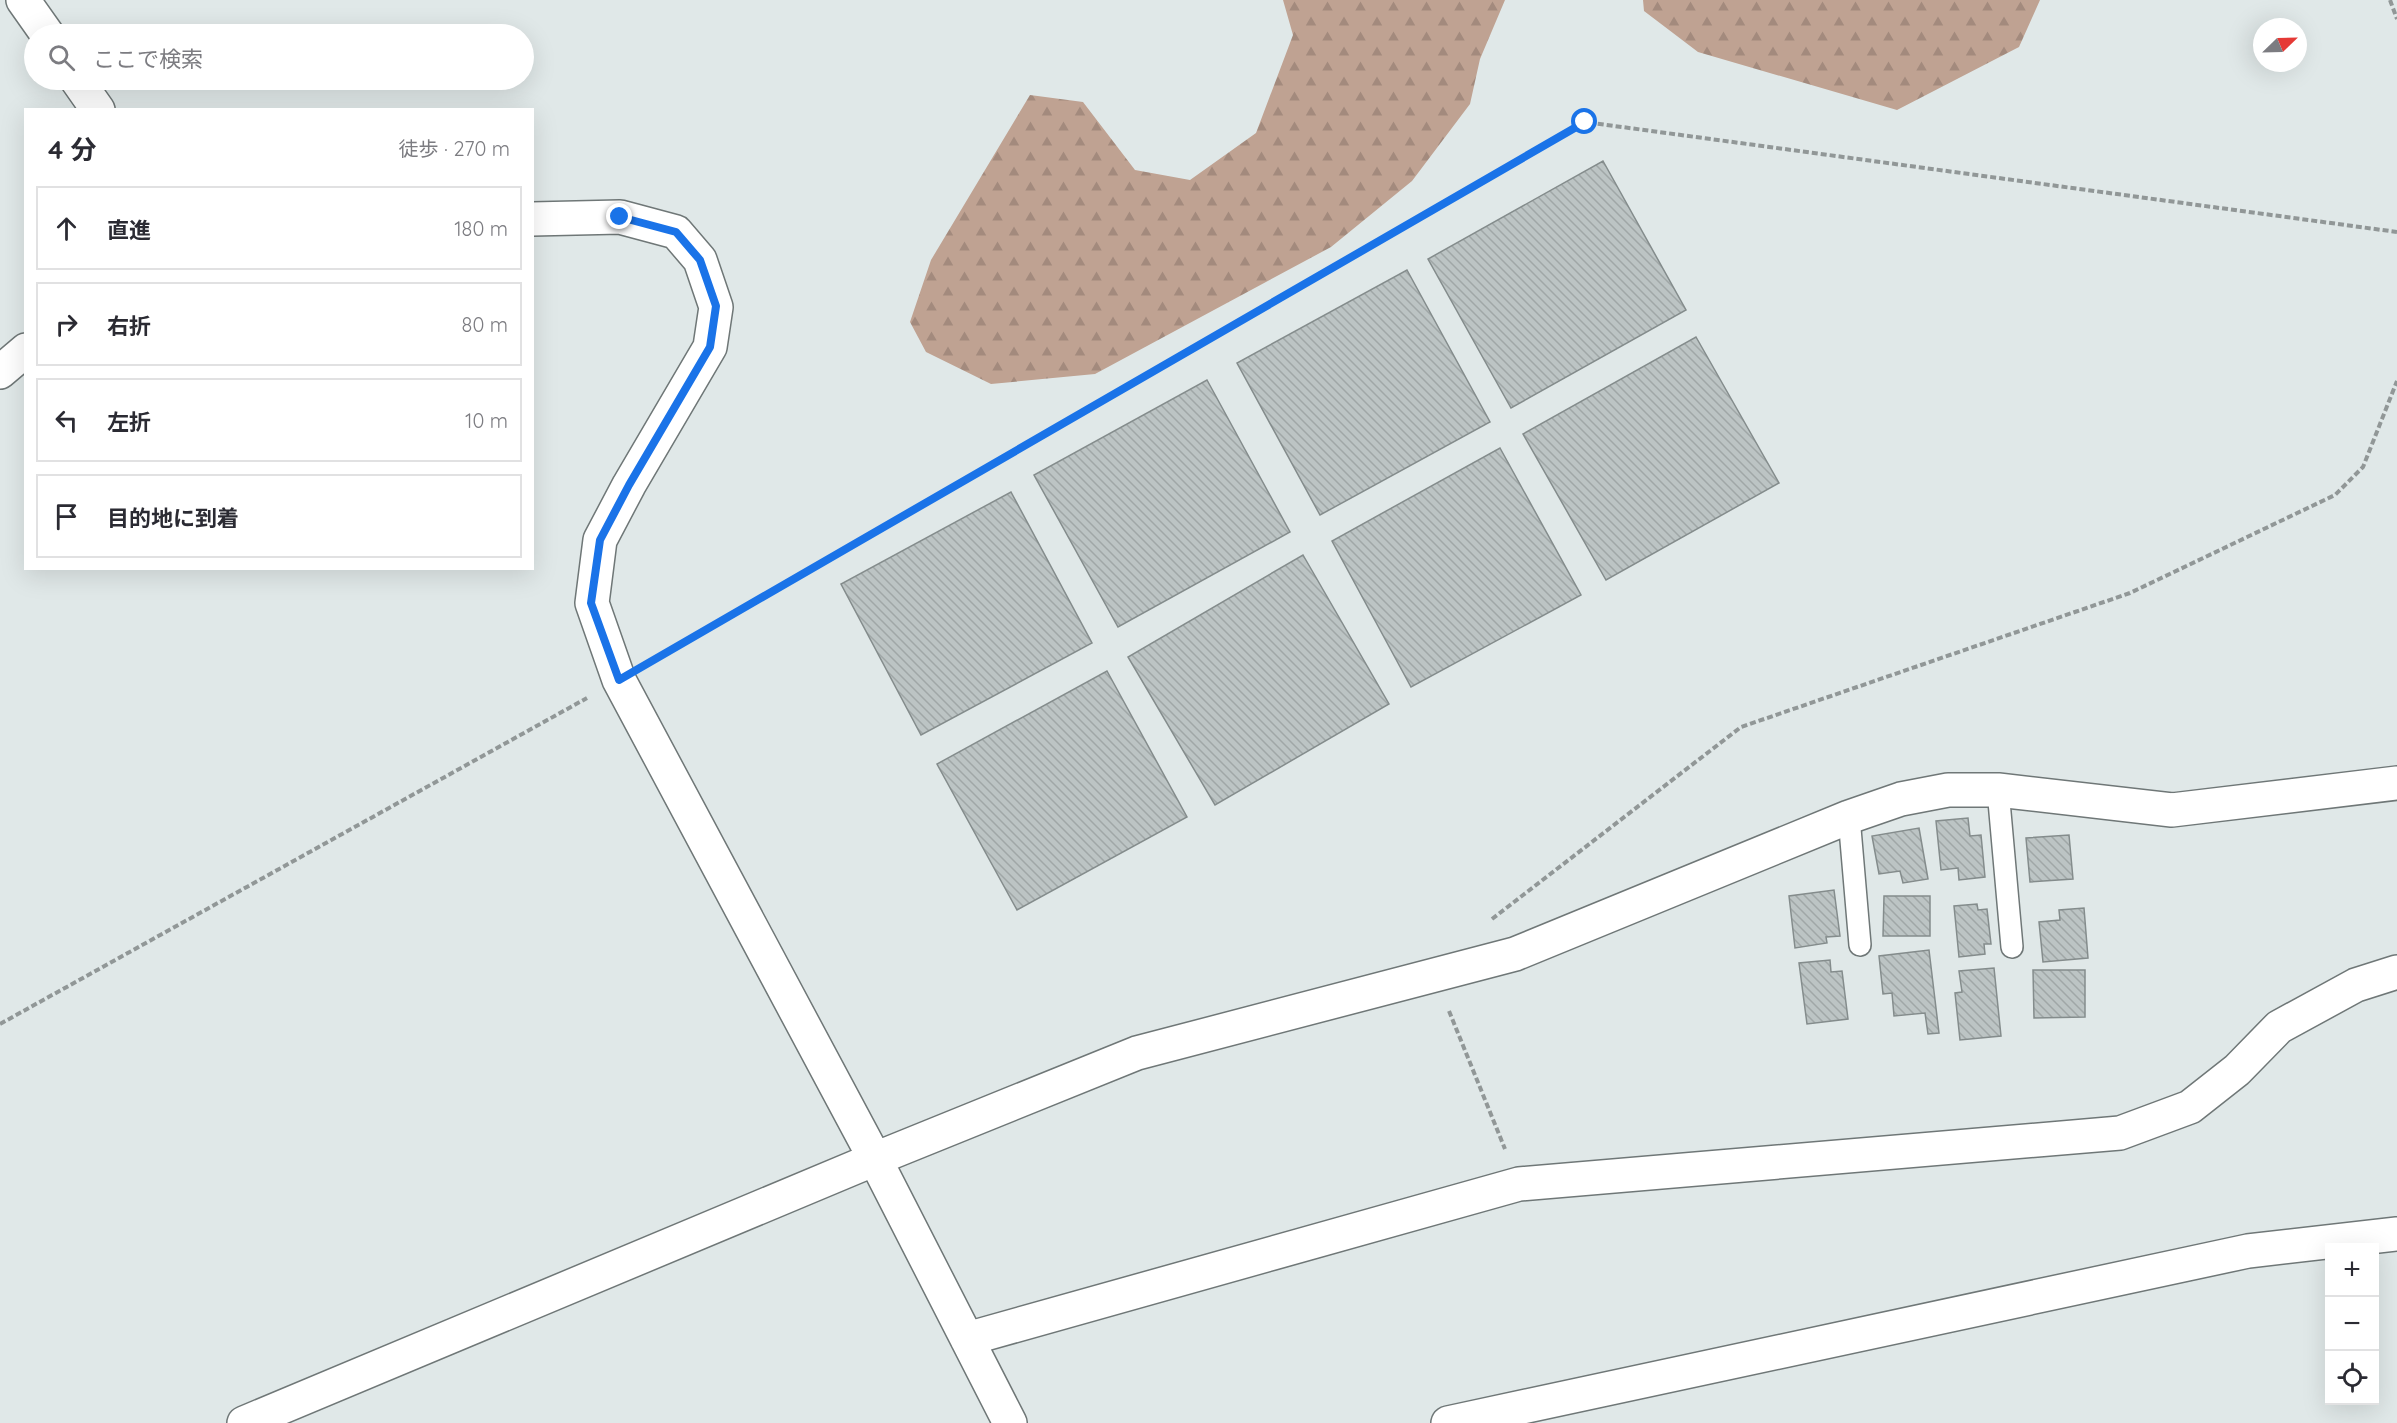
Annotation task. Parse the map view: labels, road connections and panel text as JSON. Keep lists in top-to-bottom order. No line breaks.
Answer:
{"north":"top right","page":{"search":"ここで検索","heading":["4 分","徒歩 · 270 m"],"list":[["直進","180 m"],["右折","80 m"],["左折","10 m"],"目的地に到着"],"map_buttons":["+","−"]}}
